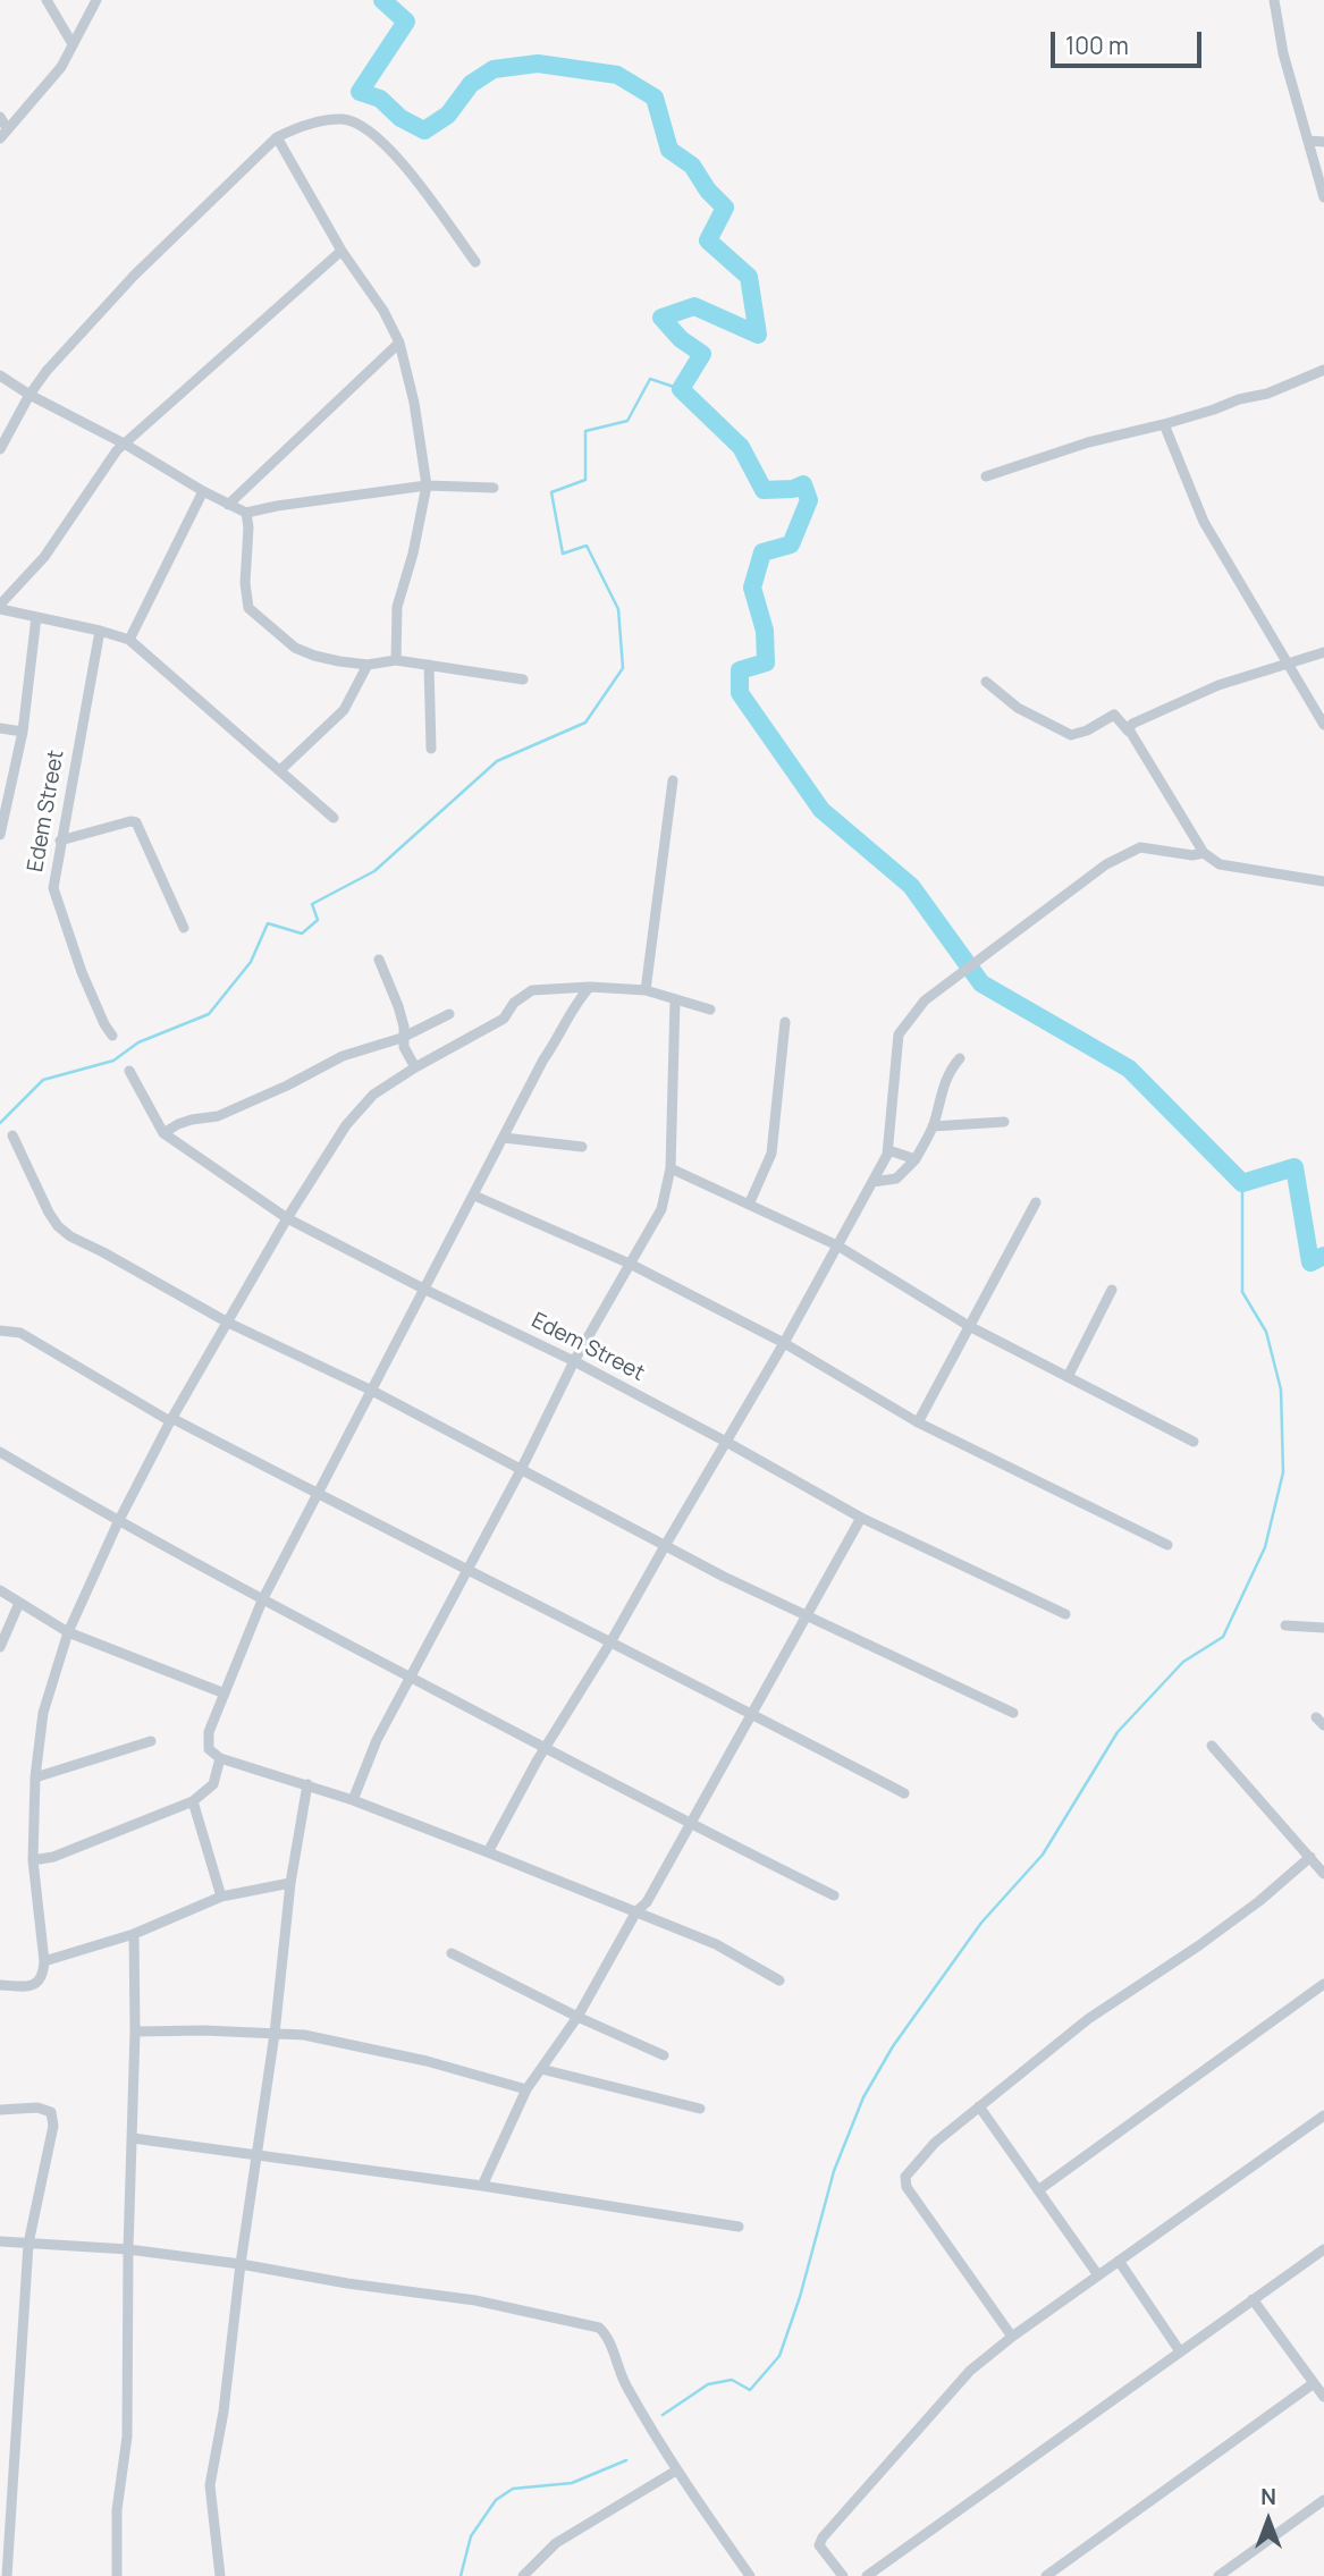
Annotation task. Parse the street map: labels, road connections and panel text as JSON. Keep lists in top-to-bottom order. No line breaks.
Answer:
{"streets":{"street":["Edem Street"]},"scale_bar":"100 m","north":"top"}
